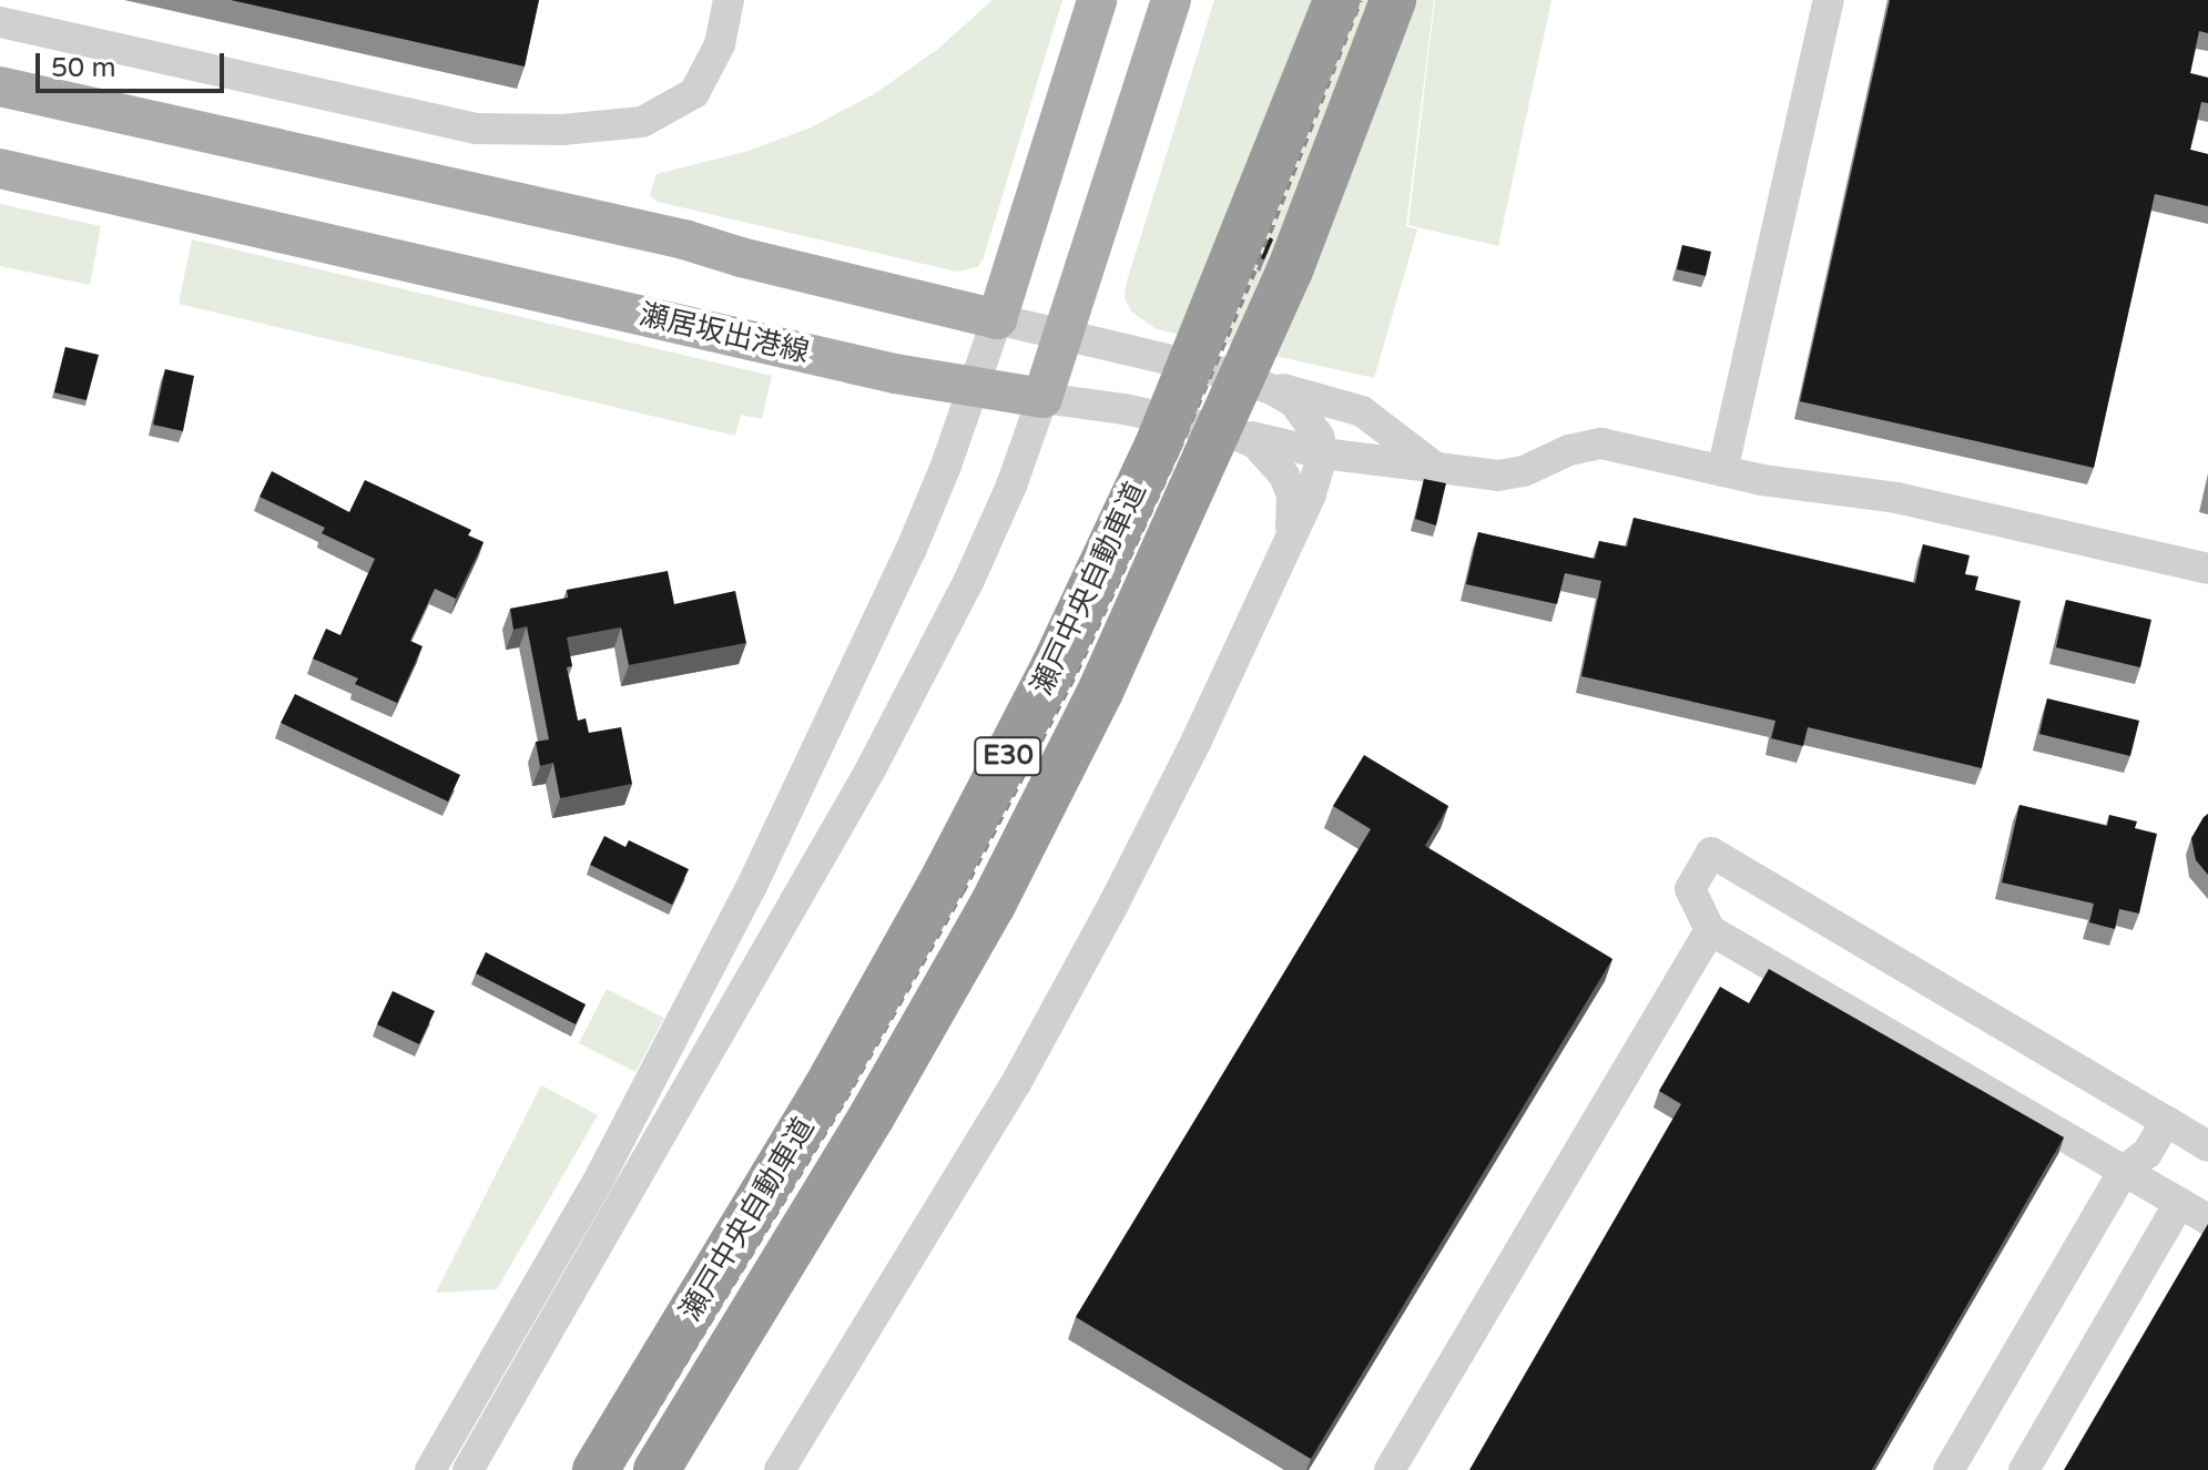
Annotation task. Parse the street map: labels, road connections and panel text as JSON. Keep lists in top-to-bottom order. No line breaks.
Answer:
{"streets":{"highway":["瀬戸中央自動車道","E30"],"main road":["瀬居坂出港線"]},"scale_bar":"50 m"}
